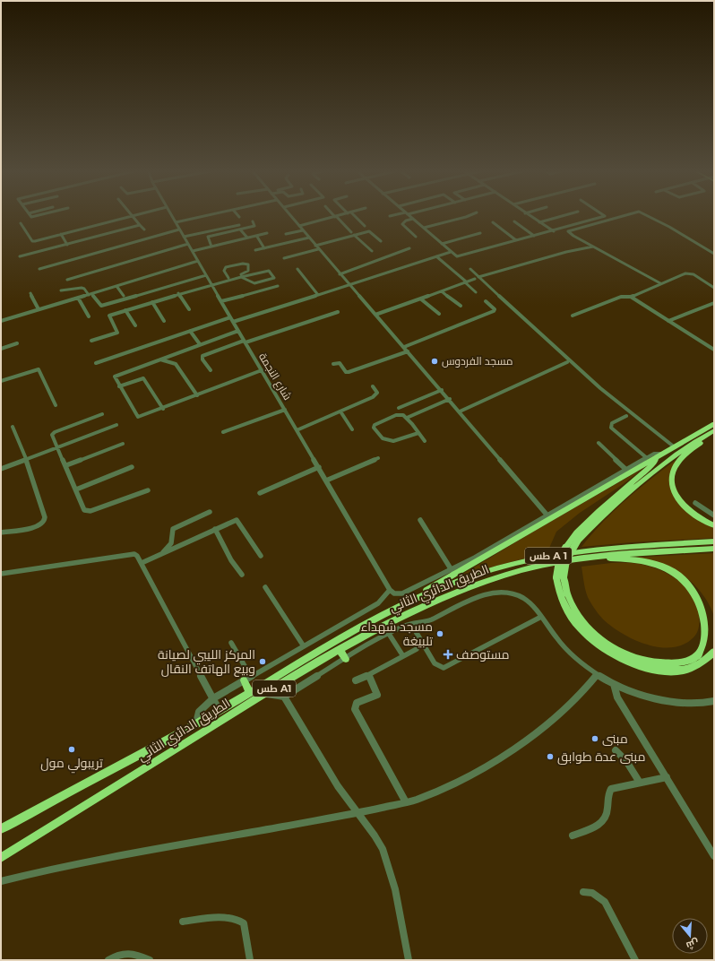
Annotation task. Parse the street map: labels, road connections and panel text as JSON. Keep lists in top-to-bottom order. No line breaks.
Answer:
{"streets":{"highway":["طس A 1","الطريق الدائري الثاني","طس A1"],"street":["شارع النجمة"]},"places":{"other":["مسجد الفردوس","مسجد شهداء تلبيغة","المركز الليبي لصيانة وبيع الهاتف النقال","مبنى","تريبولي مول","مبنى عدة طوابق"],"health":["مستوصف"]},"north":"bottom"}
